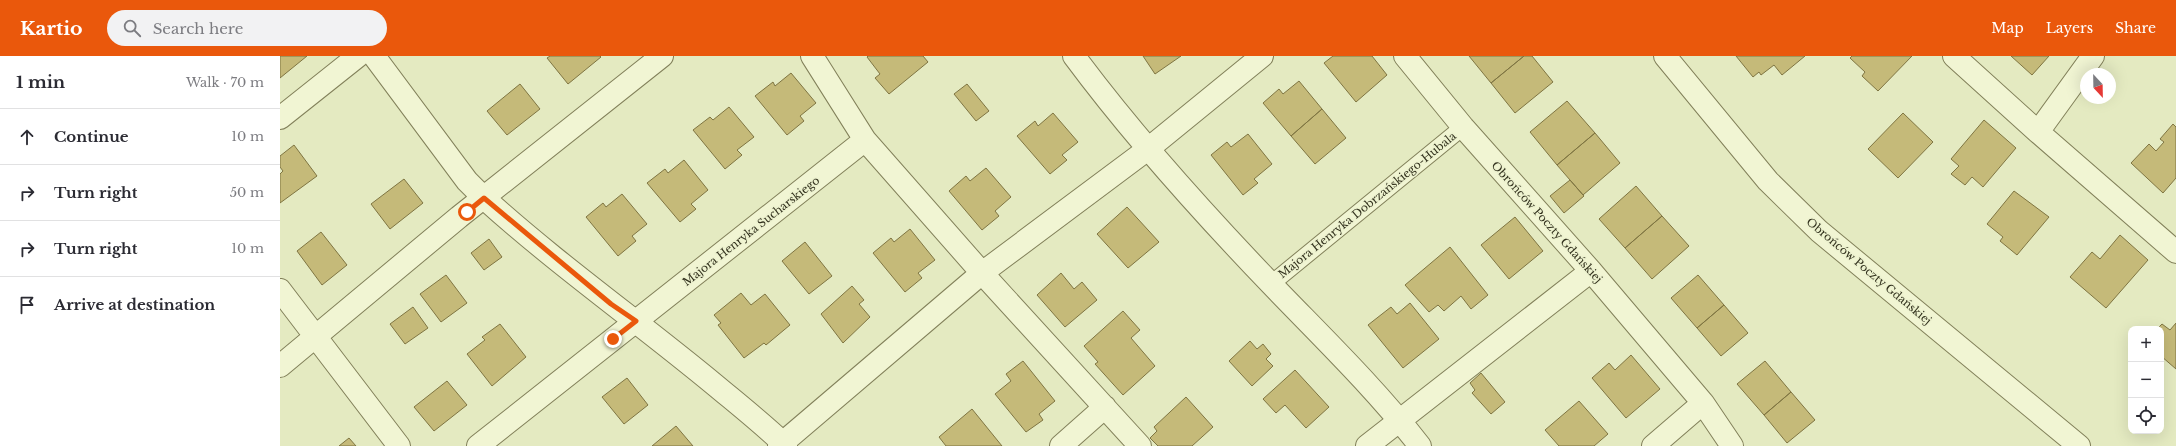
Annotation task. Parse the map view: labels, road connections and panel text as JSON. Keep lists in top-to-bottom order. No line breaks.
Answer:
{"streets":{"street":["Majora Henryka Dobrzańskiego-Hubala","Obrońców Poczty Gdańskiej","Majora Henryka Sucharskiego"]},"crossings":[["Majora Henryka Dobrzańskiego-Hubala","Obrońców Poczty Gdańskiej"]],"north":"bottom","page":{"header":"Kartio","search":"Search here","nav":["Map","Layers","Share"],"heading":["1 min","Walk · 70 m"],"list":[["Continue","10 m"],["Turn right","50 m"],["Turn right","10 m"],"Arrive at destination"],"map_buttons":["+","−"]}}
